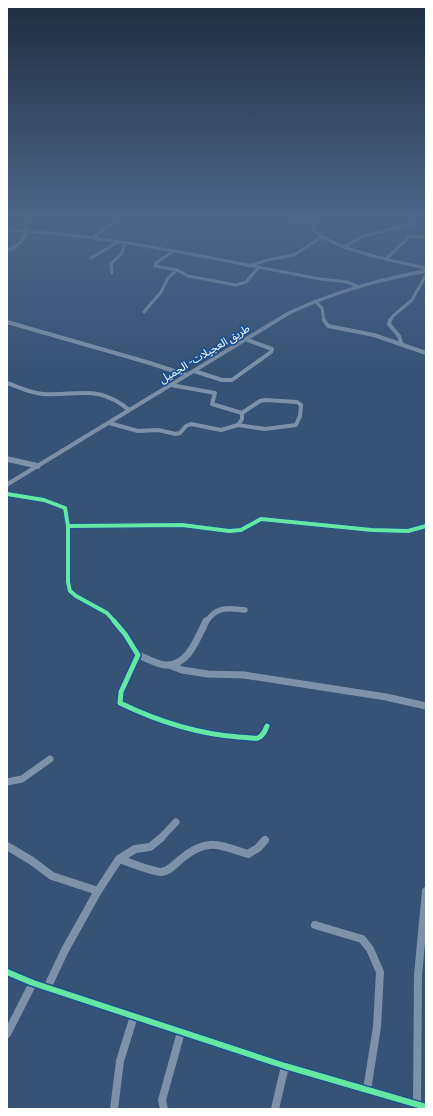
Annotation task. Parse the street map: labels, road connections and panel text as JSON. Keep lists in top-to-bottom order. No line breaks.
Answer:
{"streets":{"main road":["طريق العجيلات- الجميل"]}}
